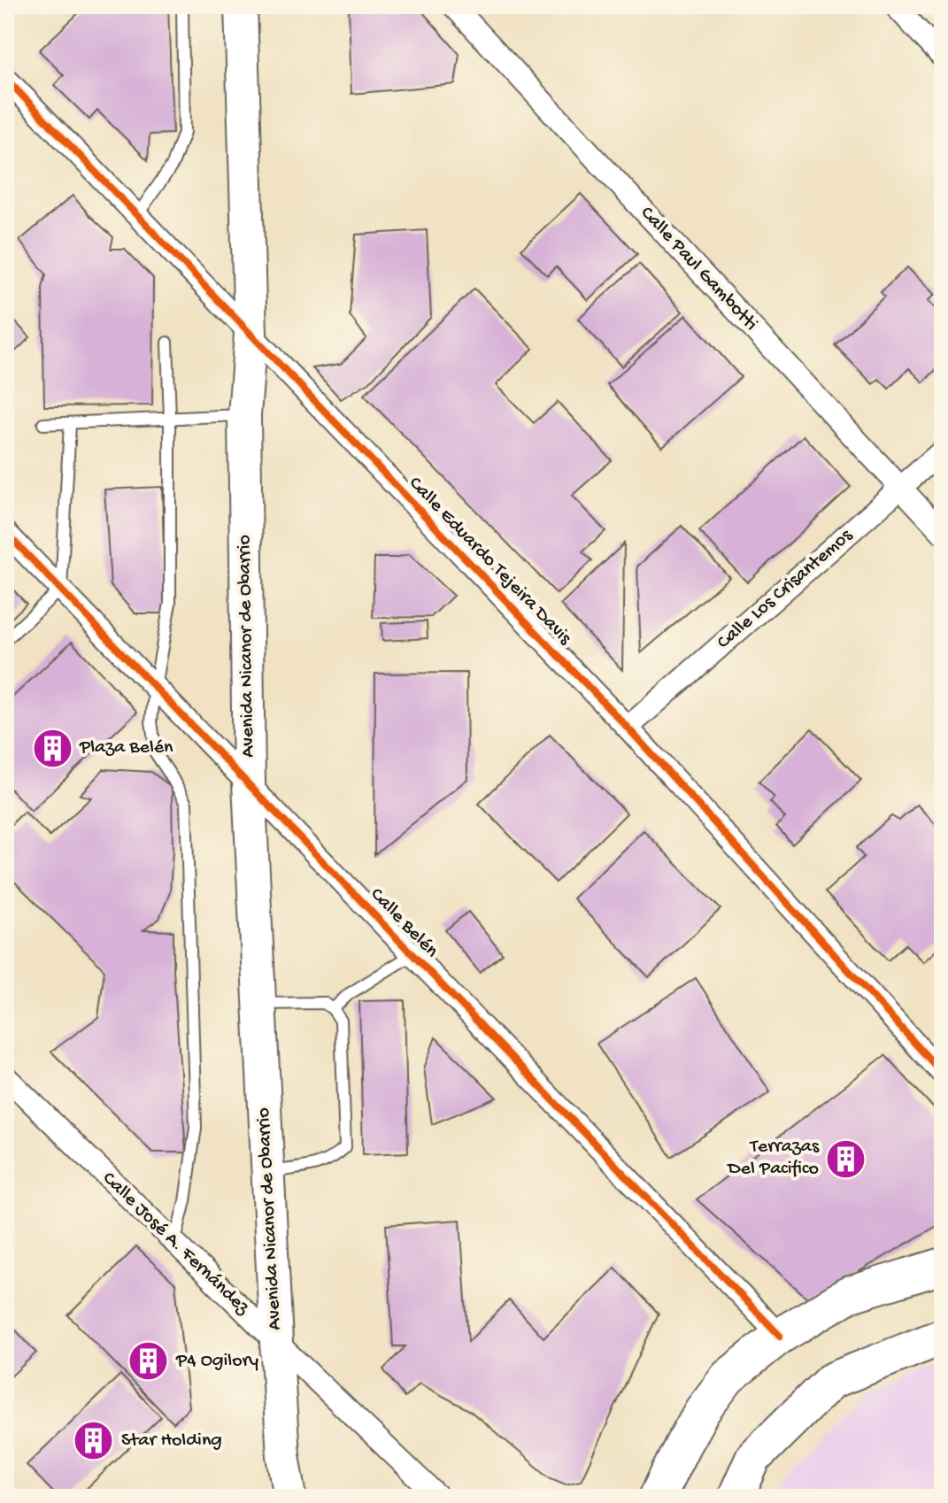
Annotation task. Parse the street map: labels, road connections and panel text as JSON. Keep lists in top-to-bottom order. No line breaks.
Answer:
{"streets":{"main road":["Avenida Nicanor de Obarrio"],"street":["Calle Paul Gambotti","Calle Eduardo Tejeira Davis","Calle Los Crisantemos","Calle Belén","Calle José A. Fernández"]},"crossings":[["Calle Paul Gambotti","Calle Los Crisantemos"],["Calle Eduardo Tejeira Davis","Calle Los Crisantemos"],["Calle Eduardo Tejeira Davis","Avenida Nicanor de Obarrio"],["Avenida Nicanor de Obarrio","Calle Belén"],["Avenida Nicanor de Obarrio","Calle José A. Fernández"]],"places":{"building":["Plaza Belén","Terrazas Del Pacifico","P4 Ogilory","Star Holding"]}}
